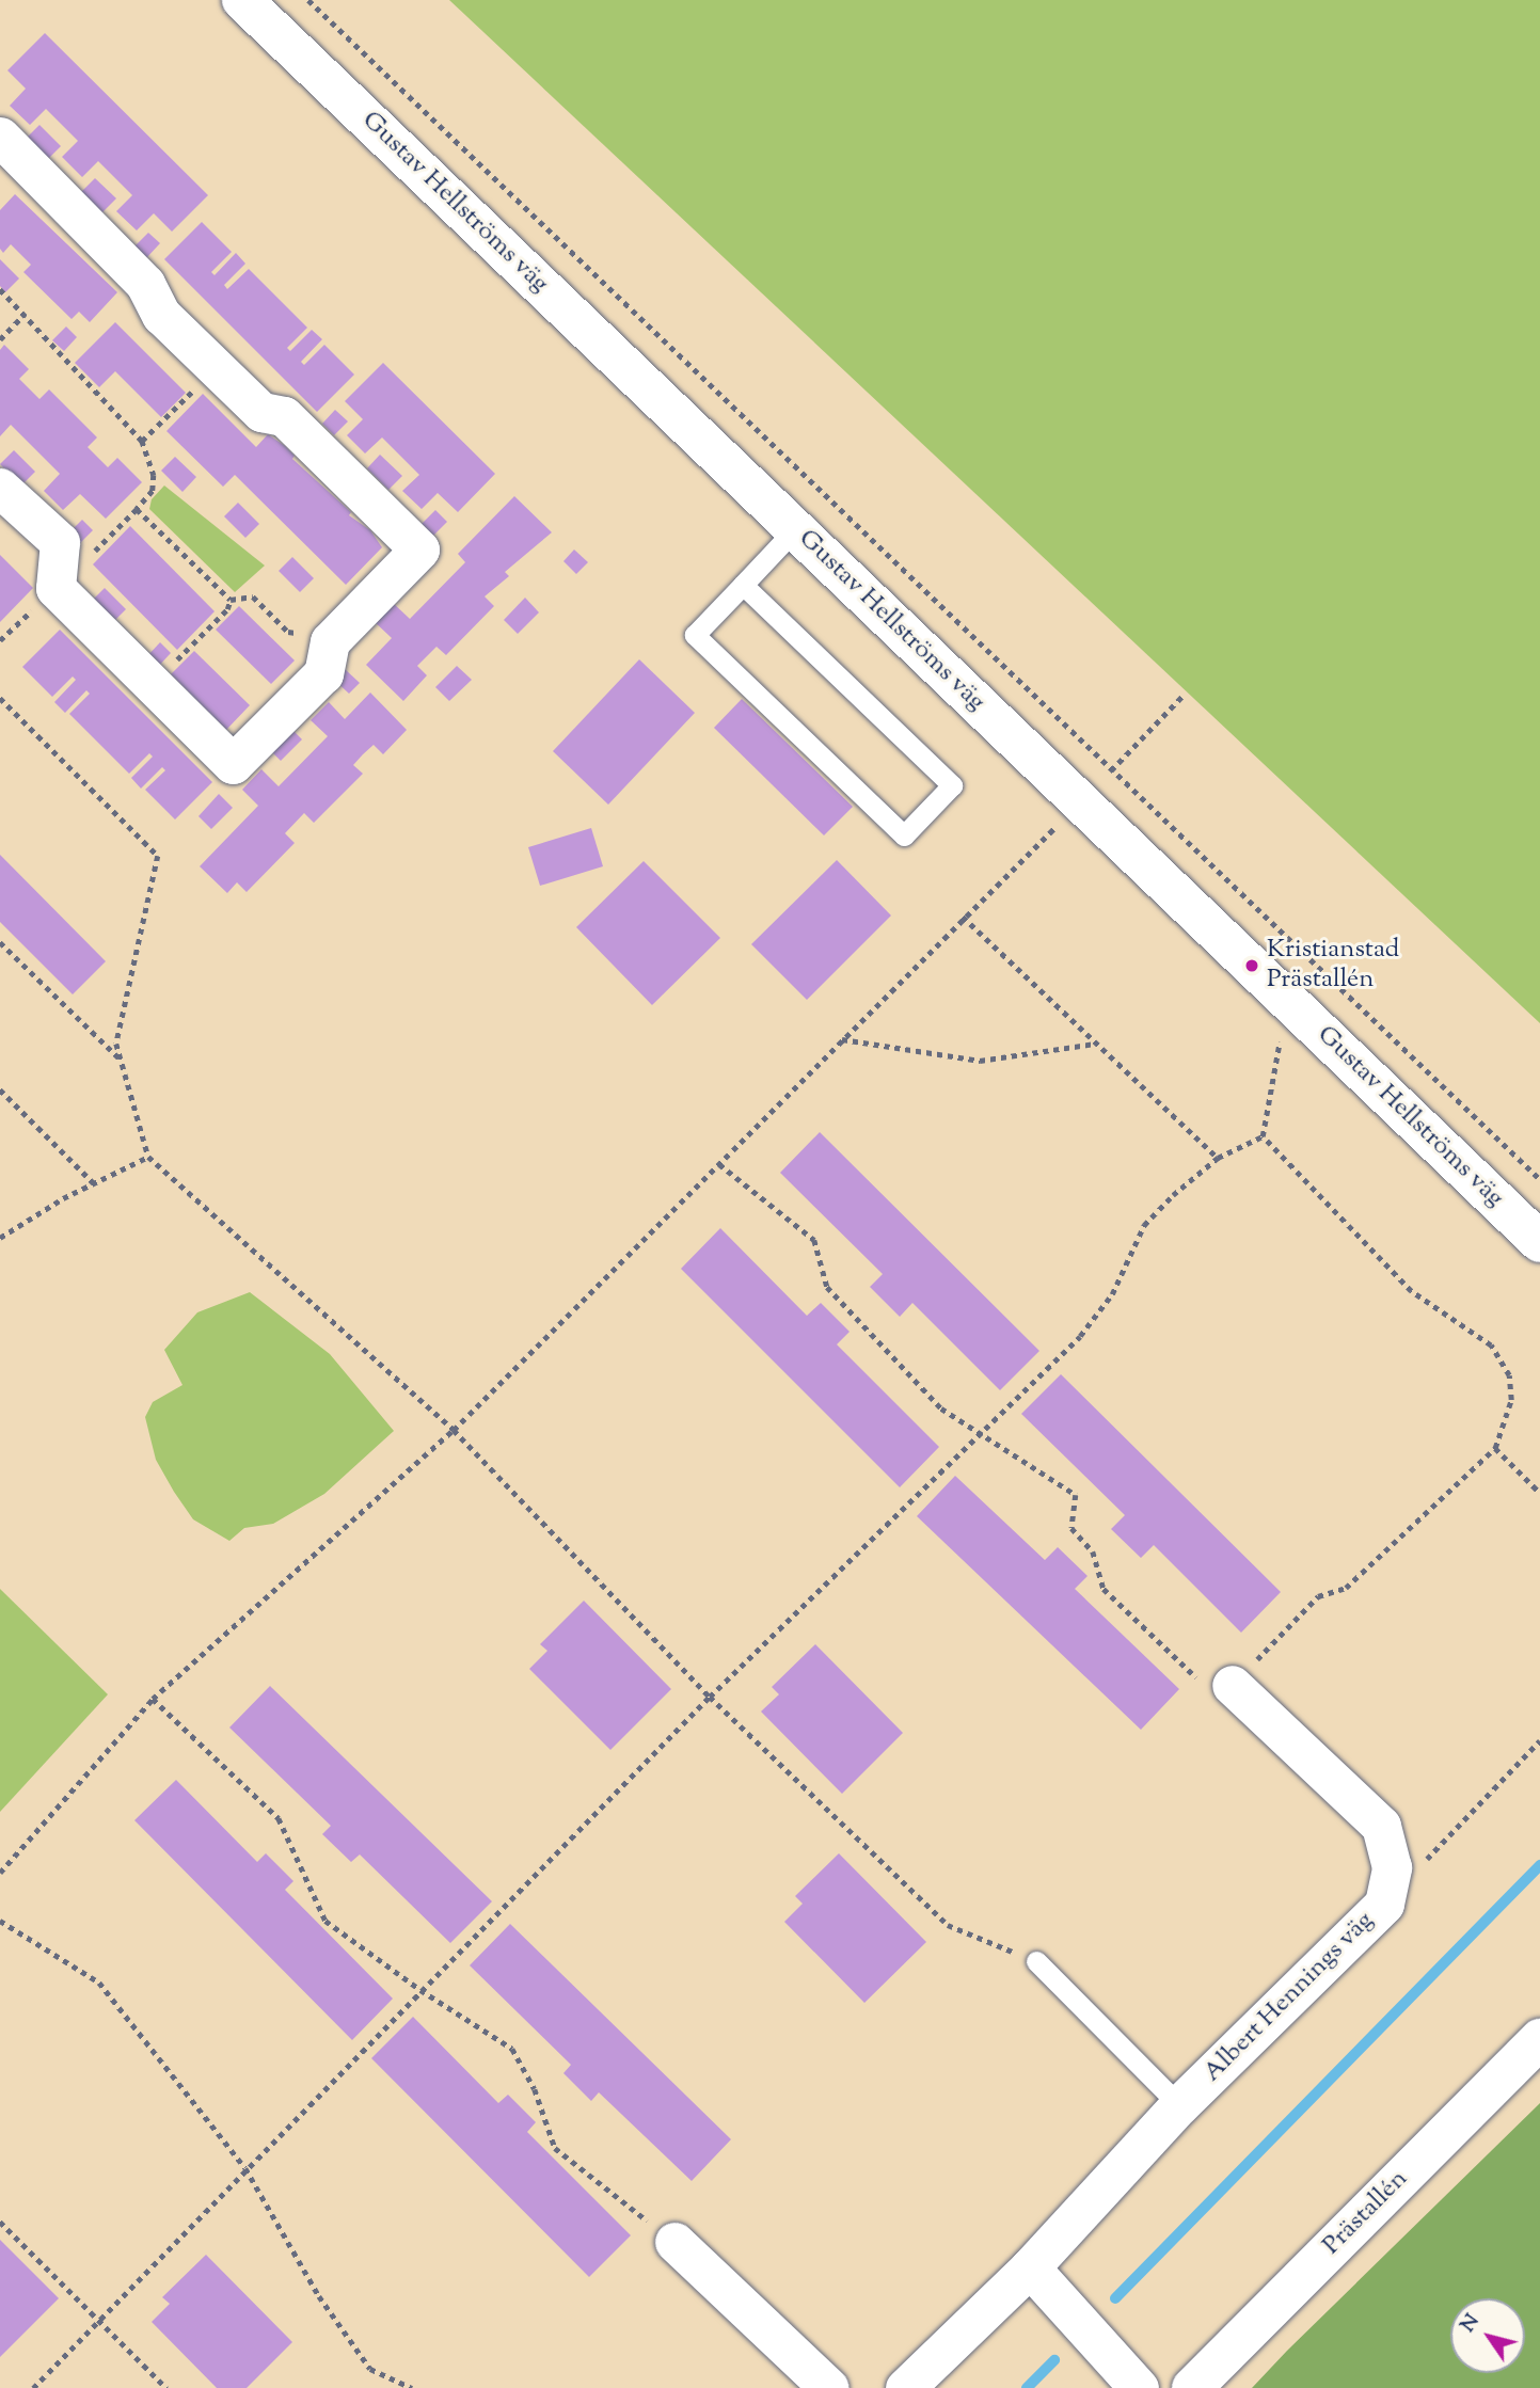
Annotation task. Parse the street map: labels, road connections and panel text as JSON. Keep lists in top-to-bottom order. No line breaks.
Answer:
{"streets":{"street":["Gustav Hellströms väg","Albert Hennings väg","Prästallén"]},"places":["Kristianstad Prästallén"],"north":"top left"}
